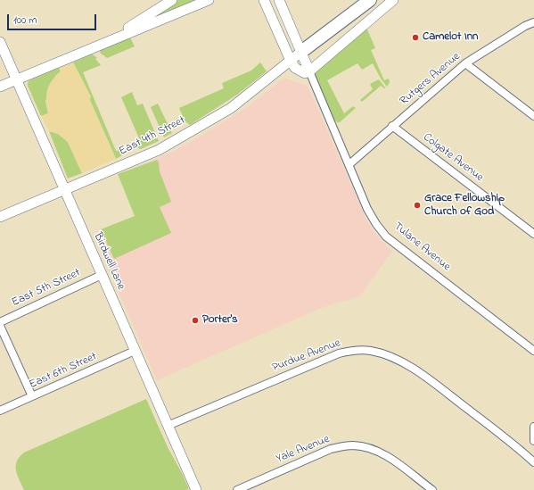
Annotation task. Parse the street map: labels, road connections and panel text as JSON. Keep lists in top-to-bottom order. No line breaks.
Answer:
{"streets":{"main road":["East 4th Street","Tulane Avenue","Birdwell Lane"],"street":["Rutgers Avenue","Colgate Avenue","East 5th Street","Purdue Avenue","East 6th Street","Yale Avenue"]},"crossings":[["Rutgers Avenue","Colgate Avenue"],["Rutgers Avenue","Tulane Avenue"],["East 4th Street","Tulane Avenue"],["East 4th Street","Birdwell Lane"],["Birdwell Lane","East 5th Street"],["Birdwell Lane","Purdue Avenue"],["Birdwell Lane","East 6th Street"]],"places":["Camelot Inn","Grace Fellowship Church of God","Porter's"],"scale_bar":"100 m"}
